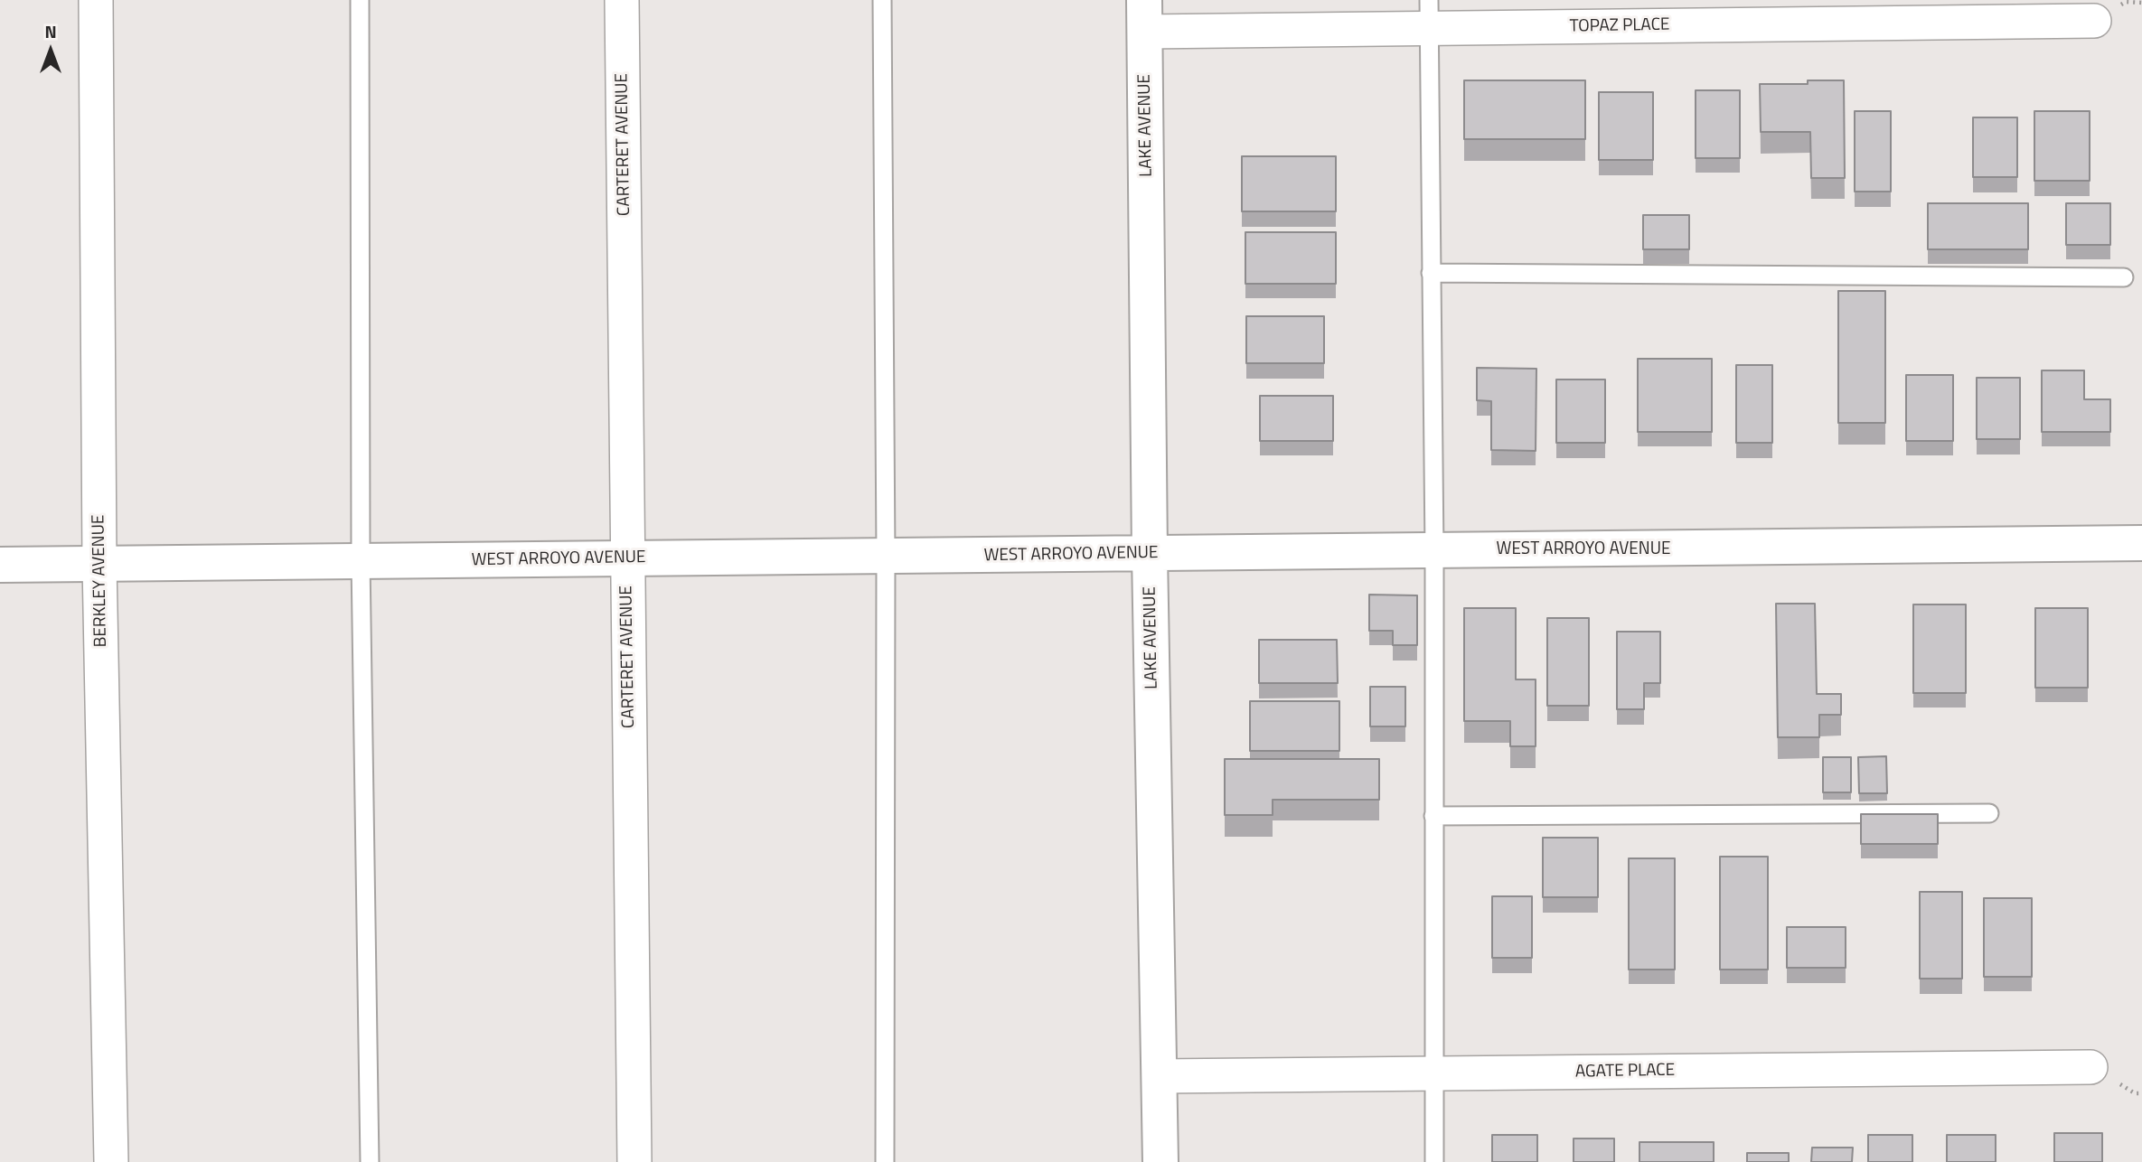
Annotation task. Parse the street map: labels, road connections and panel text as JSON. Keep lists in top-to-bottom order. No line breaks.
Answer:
{"streets":{"street":["TOPAZ PLACE","LAKE AVENUE","CARTERET AVENUE","WEST ARROYO AVENUE","BERKLEY AVENUE","AGATE PLACE"]},"crossings":[["TOPAZ PLACE","LAKE AVENUE"],["LAKE AVENUE","WEST ARROYO AVENUE"],["LAKE AVENUE","AGATE PLACE"],["CARTERET AVENUE","WEST ARROYO AVENUE"],["WEST ARROYO AVENUE","BERKLEY AVENUE"]],"north":"top"}
